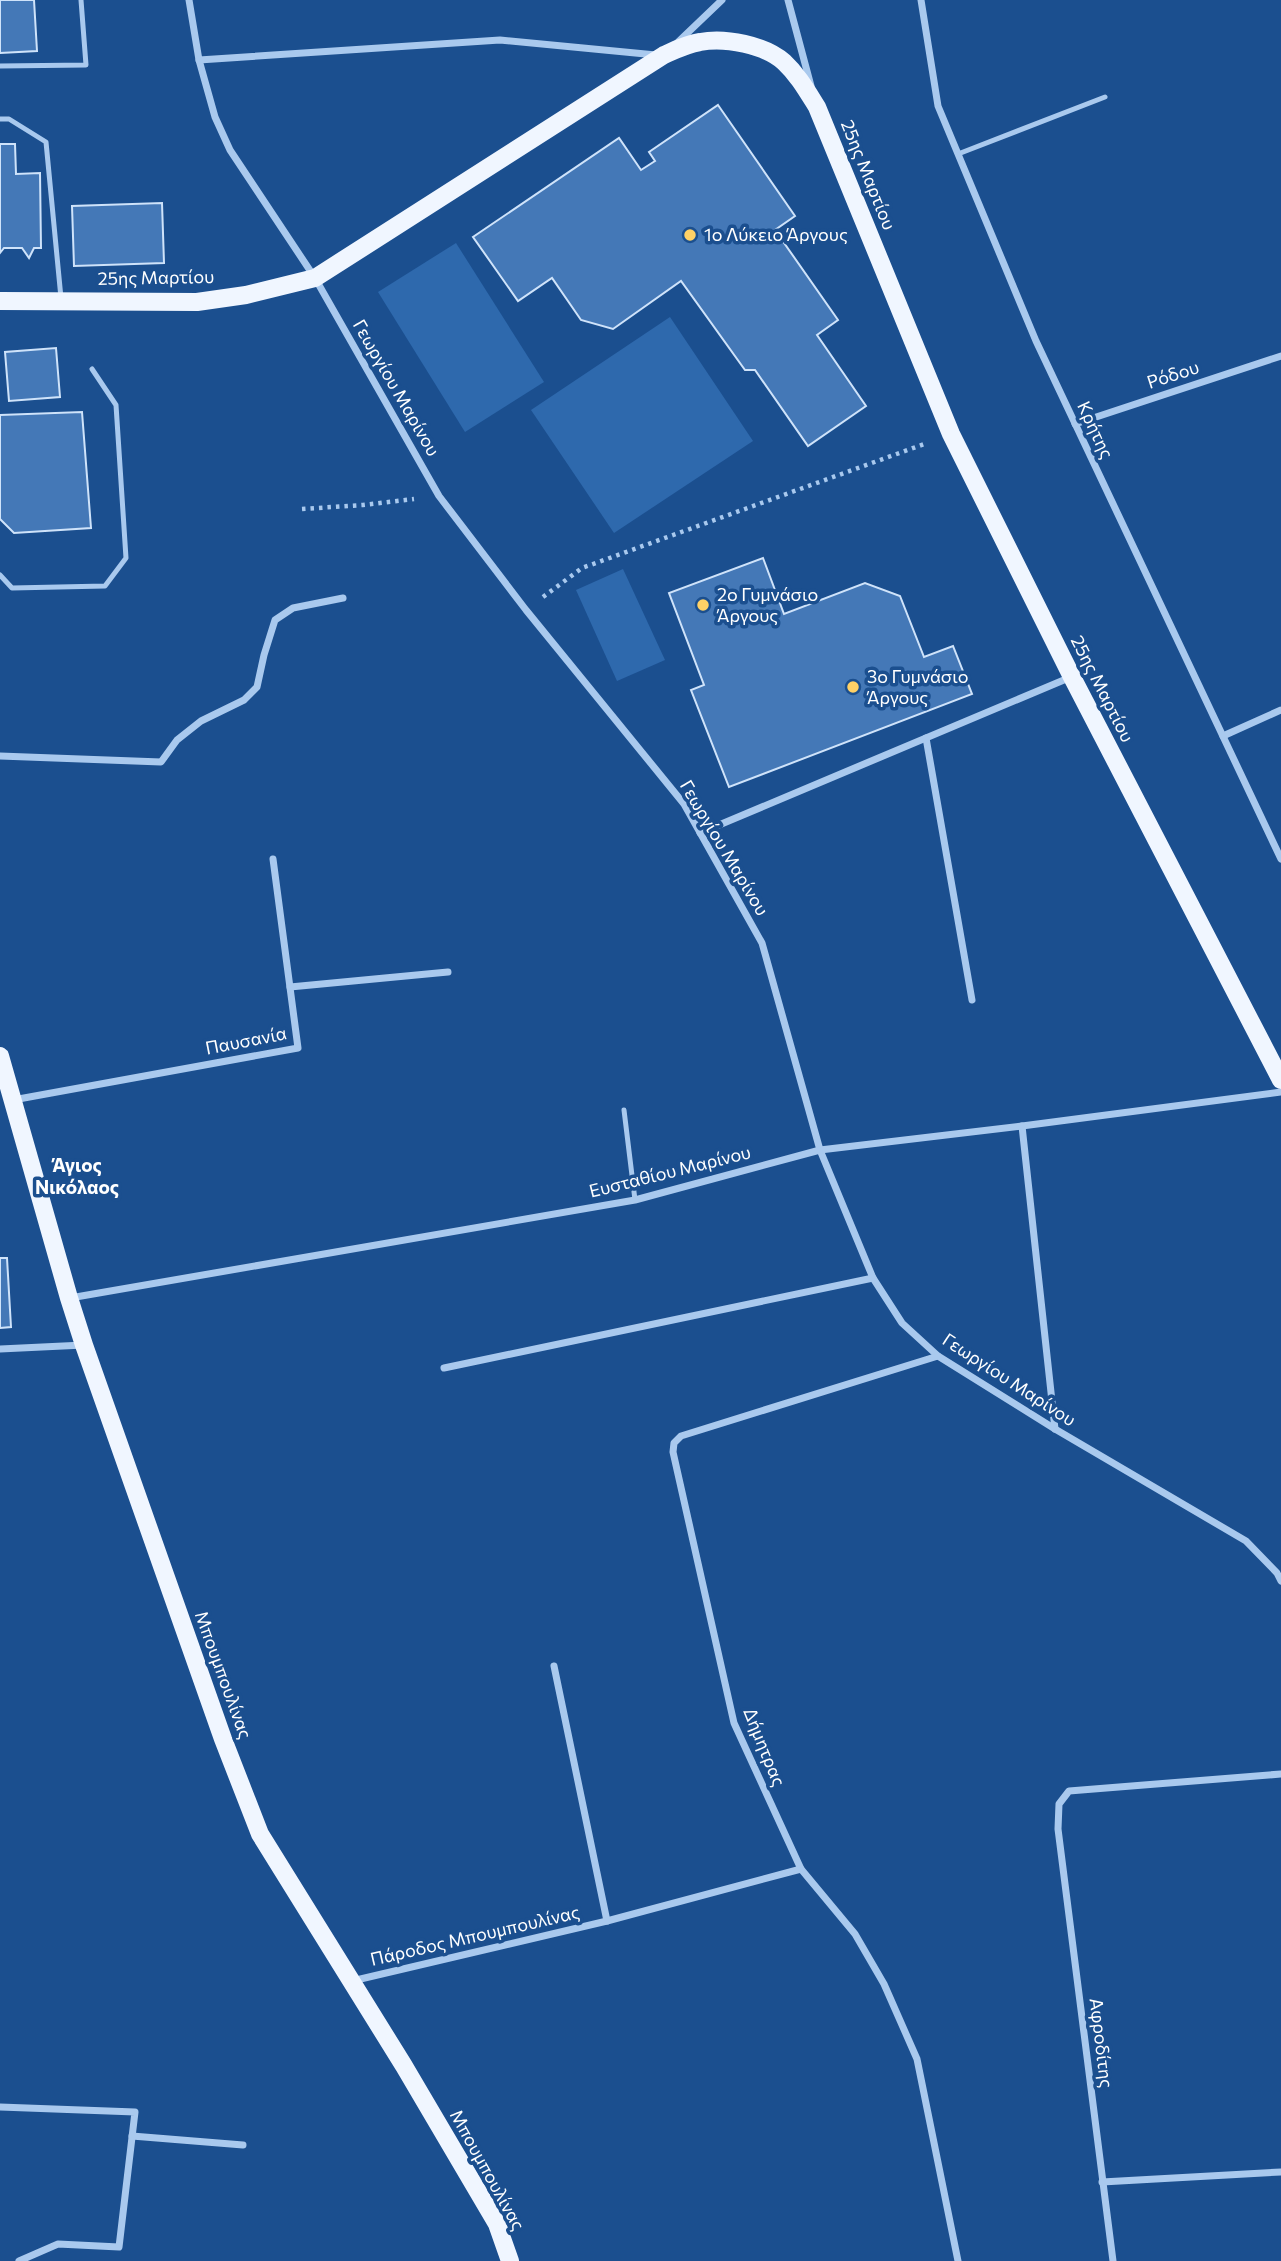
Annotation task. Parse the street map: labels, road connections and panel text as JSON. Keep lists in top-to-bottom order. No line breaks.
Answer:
{"streets":{"main road":["25ης Μαρτίου","Μπουμπουλίνας"],"street":["Ρόδου","Γεωργίου Μαρίνου","Κρήτης","Παυσανία","Ευσταθίου Μαρίνου","Δήμητρας","Πάροδος Μπουμπουλίνας","Αφροδίτης"]},"crossings":[["25ης Μαρτίου","Γεωργίου Μαρίνου"],["Ρόδου","Κρήτης"],["Γεωργίου Μαρίνου","Ευσταθίου Μαρίνου"],["Γεωργίου Μαρίνου","Δήμητρας"],["Παυσανία","Μπουμπουλίνας"],["Ευσταθίου Μαρίνου","Μπουμπουλίνας"],["Μπουμπουλίνας","Πάροδος Μπουμπουλίνας"],["Δήμητρας","Πάροδος Μπουμπουλίνας"]],"districts":["Άγιος Νικόλαος"],"places":["1ο Λύκειο Άργους","2ο Γυμνάσιο Άργους","3ο Γυμνάσιο Άργους"]}
